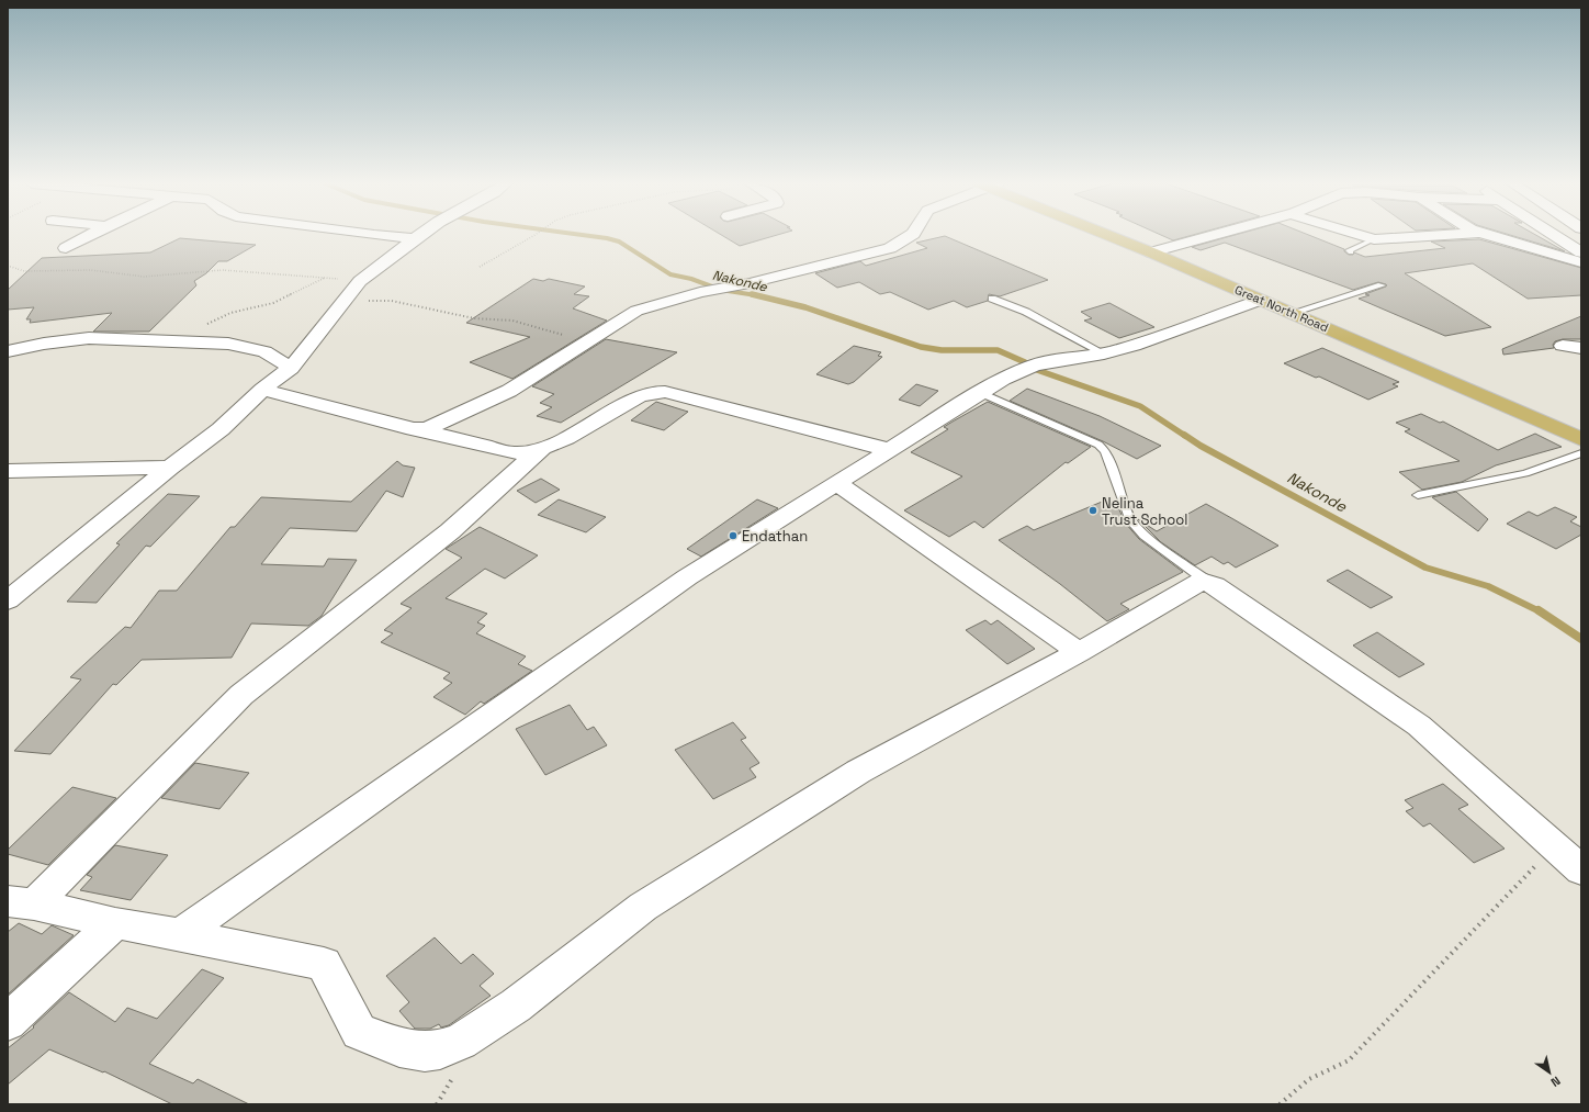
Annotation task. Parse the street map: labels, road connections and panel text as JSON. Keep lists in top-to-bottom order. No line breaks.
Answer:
{"streets":{"highway":["Great North Road"]},"water":["Nakonde"],"places":["Nelina Trust School","Endathan"],"north":"bottom right"}
